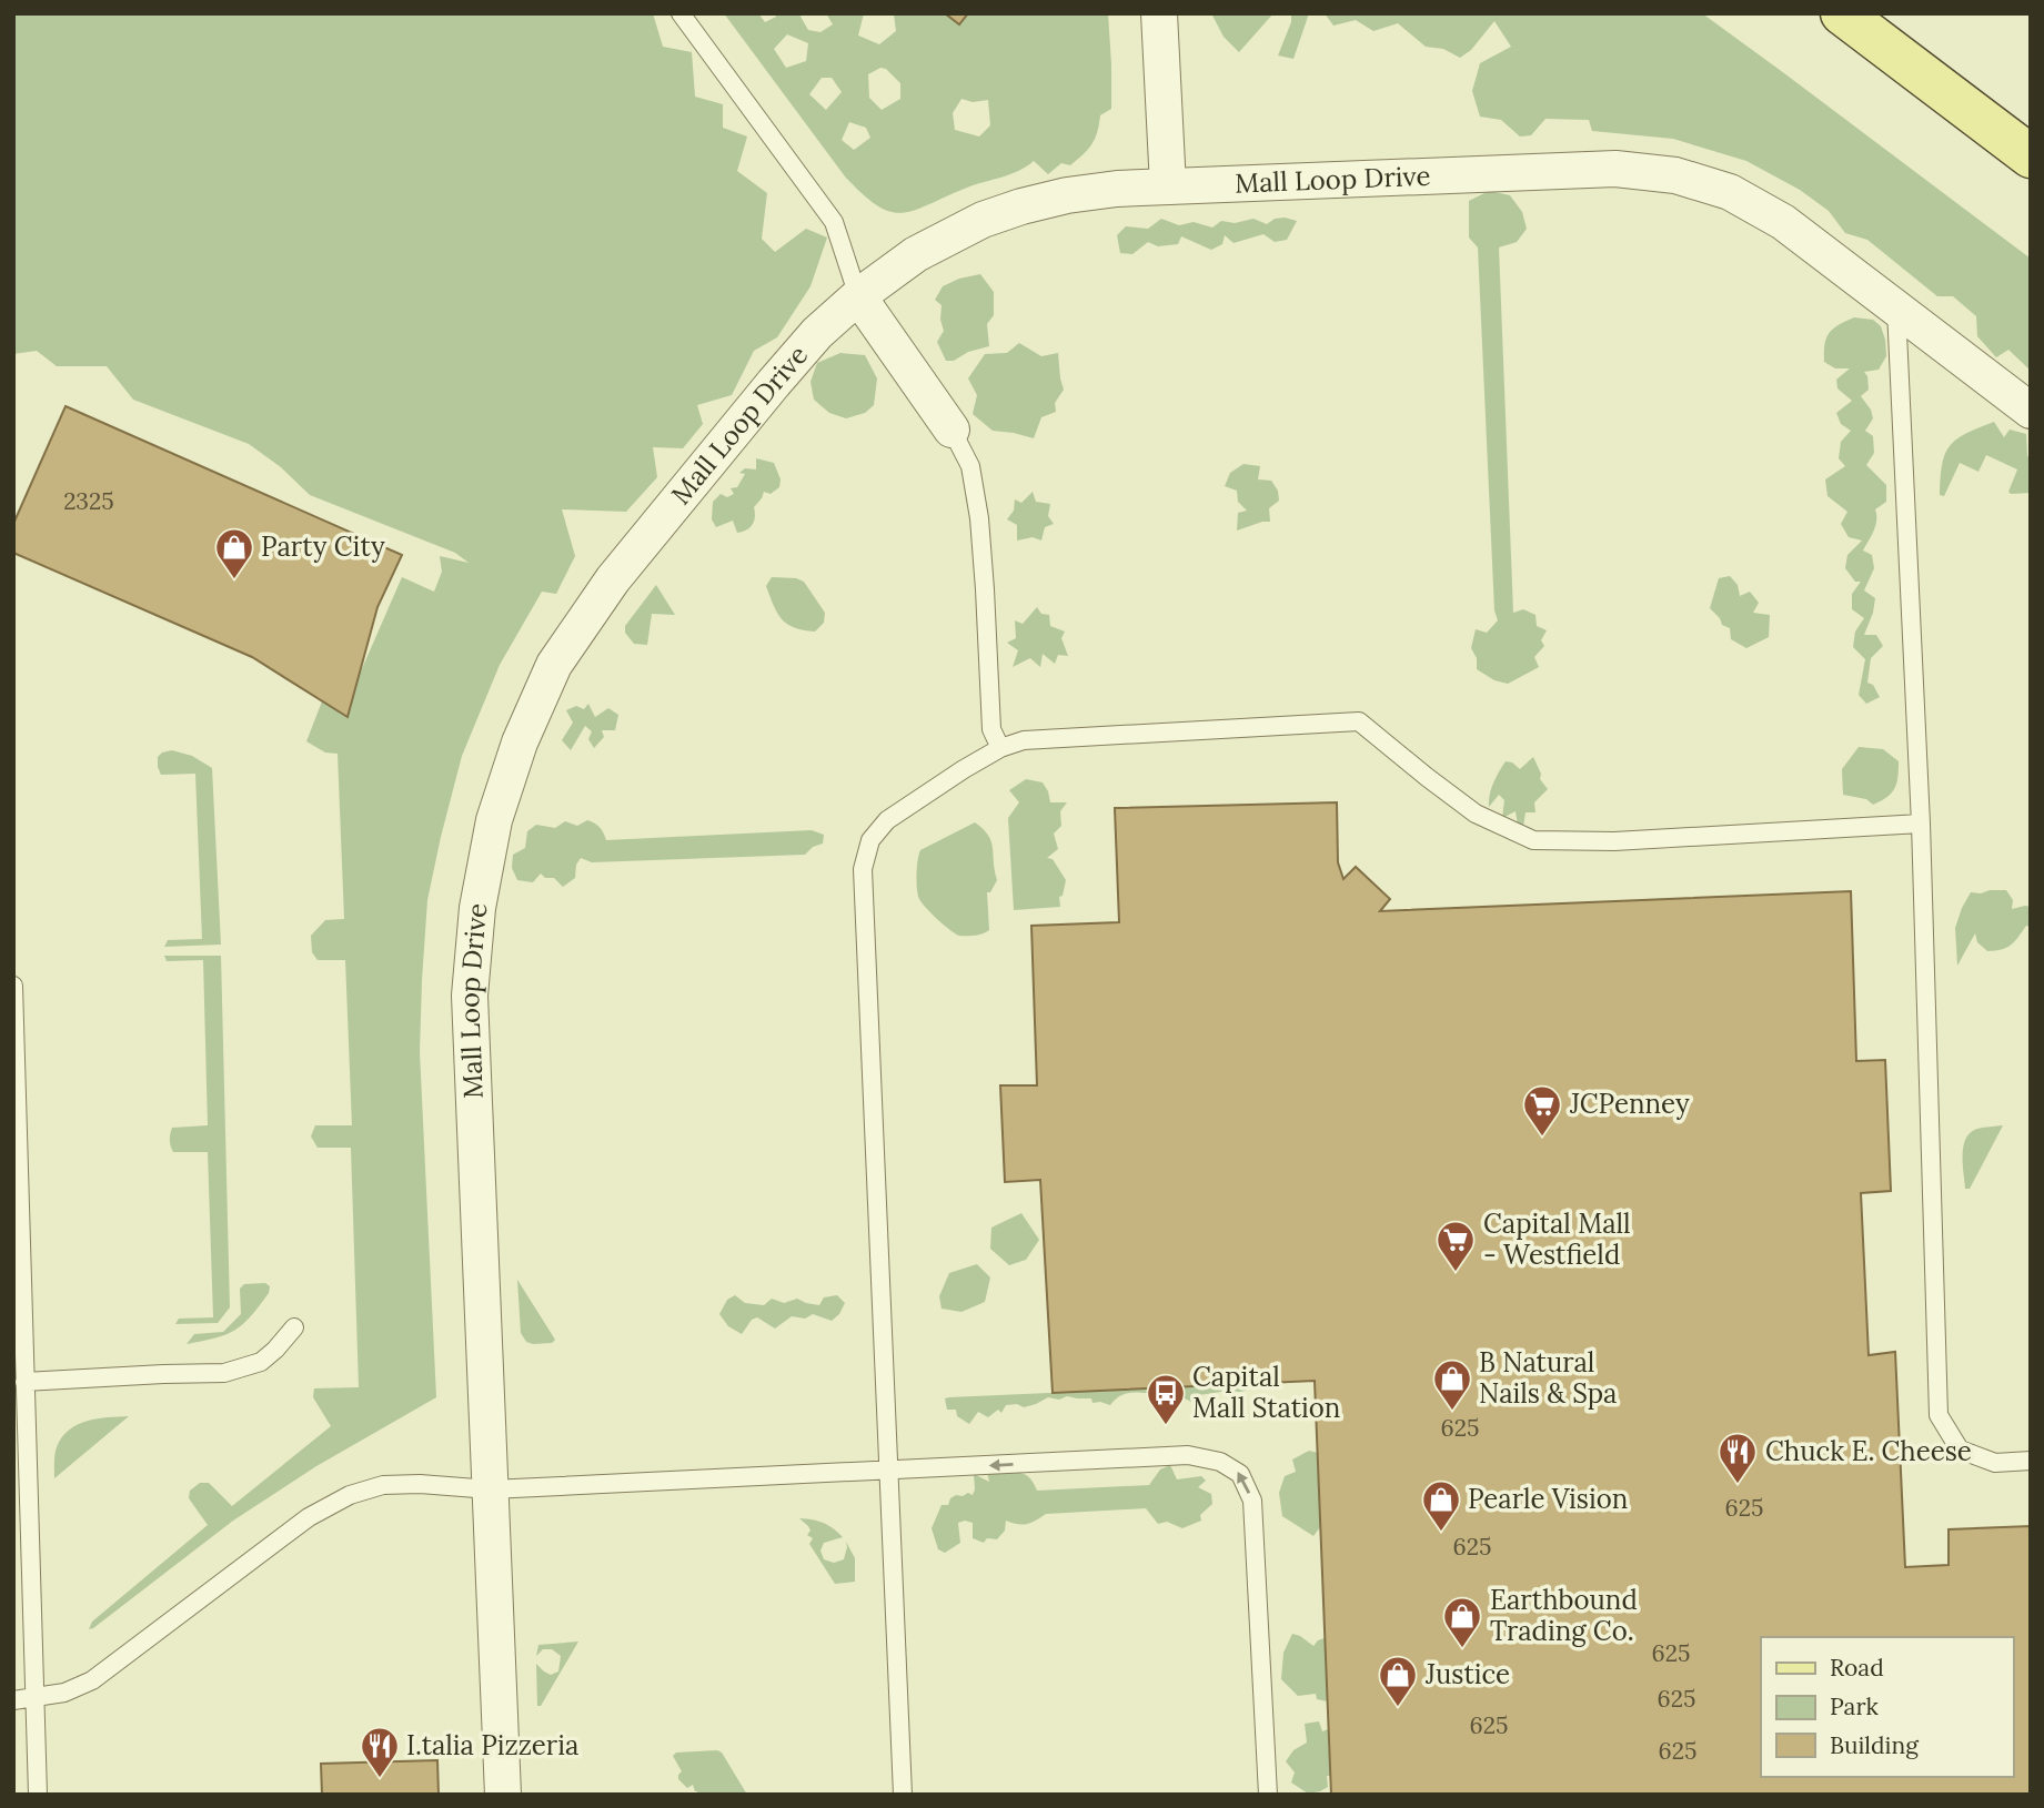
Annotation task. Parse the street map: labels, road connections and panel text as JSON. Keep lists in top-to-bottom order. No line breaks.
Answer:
{"streets":{"street":["Mall Loop Drive"]},"places":{"shop":["Party City","B Natural Nails & Spa","Pearle Vision","Earthbound Trading Co.","Justice"],"supermarket":["JCPenney","Capital Mall - Westfield"],"bus stop":["Capital Mall Station"],"restaurant":["Chuck E. Cheese","I.talia Pizzeria"]},"house_numbers":["2325","625","625","625","625","625","625","625"],"legend":["Road","Park","Building"]}
